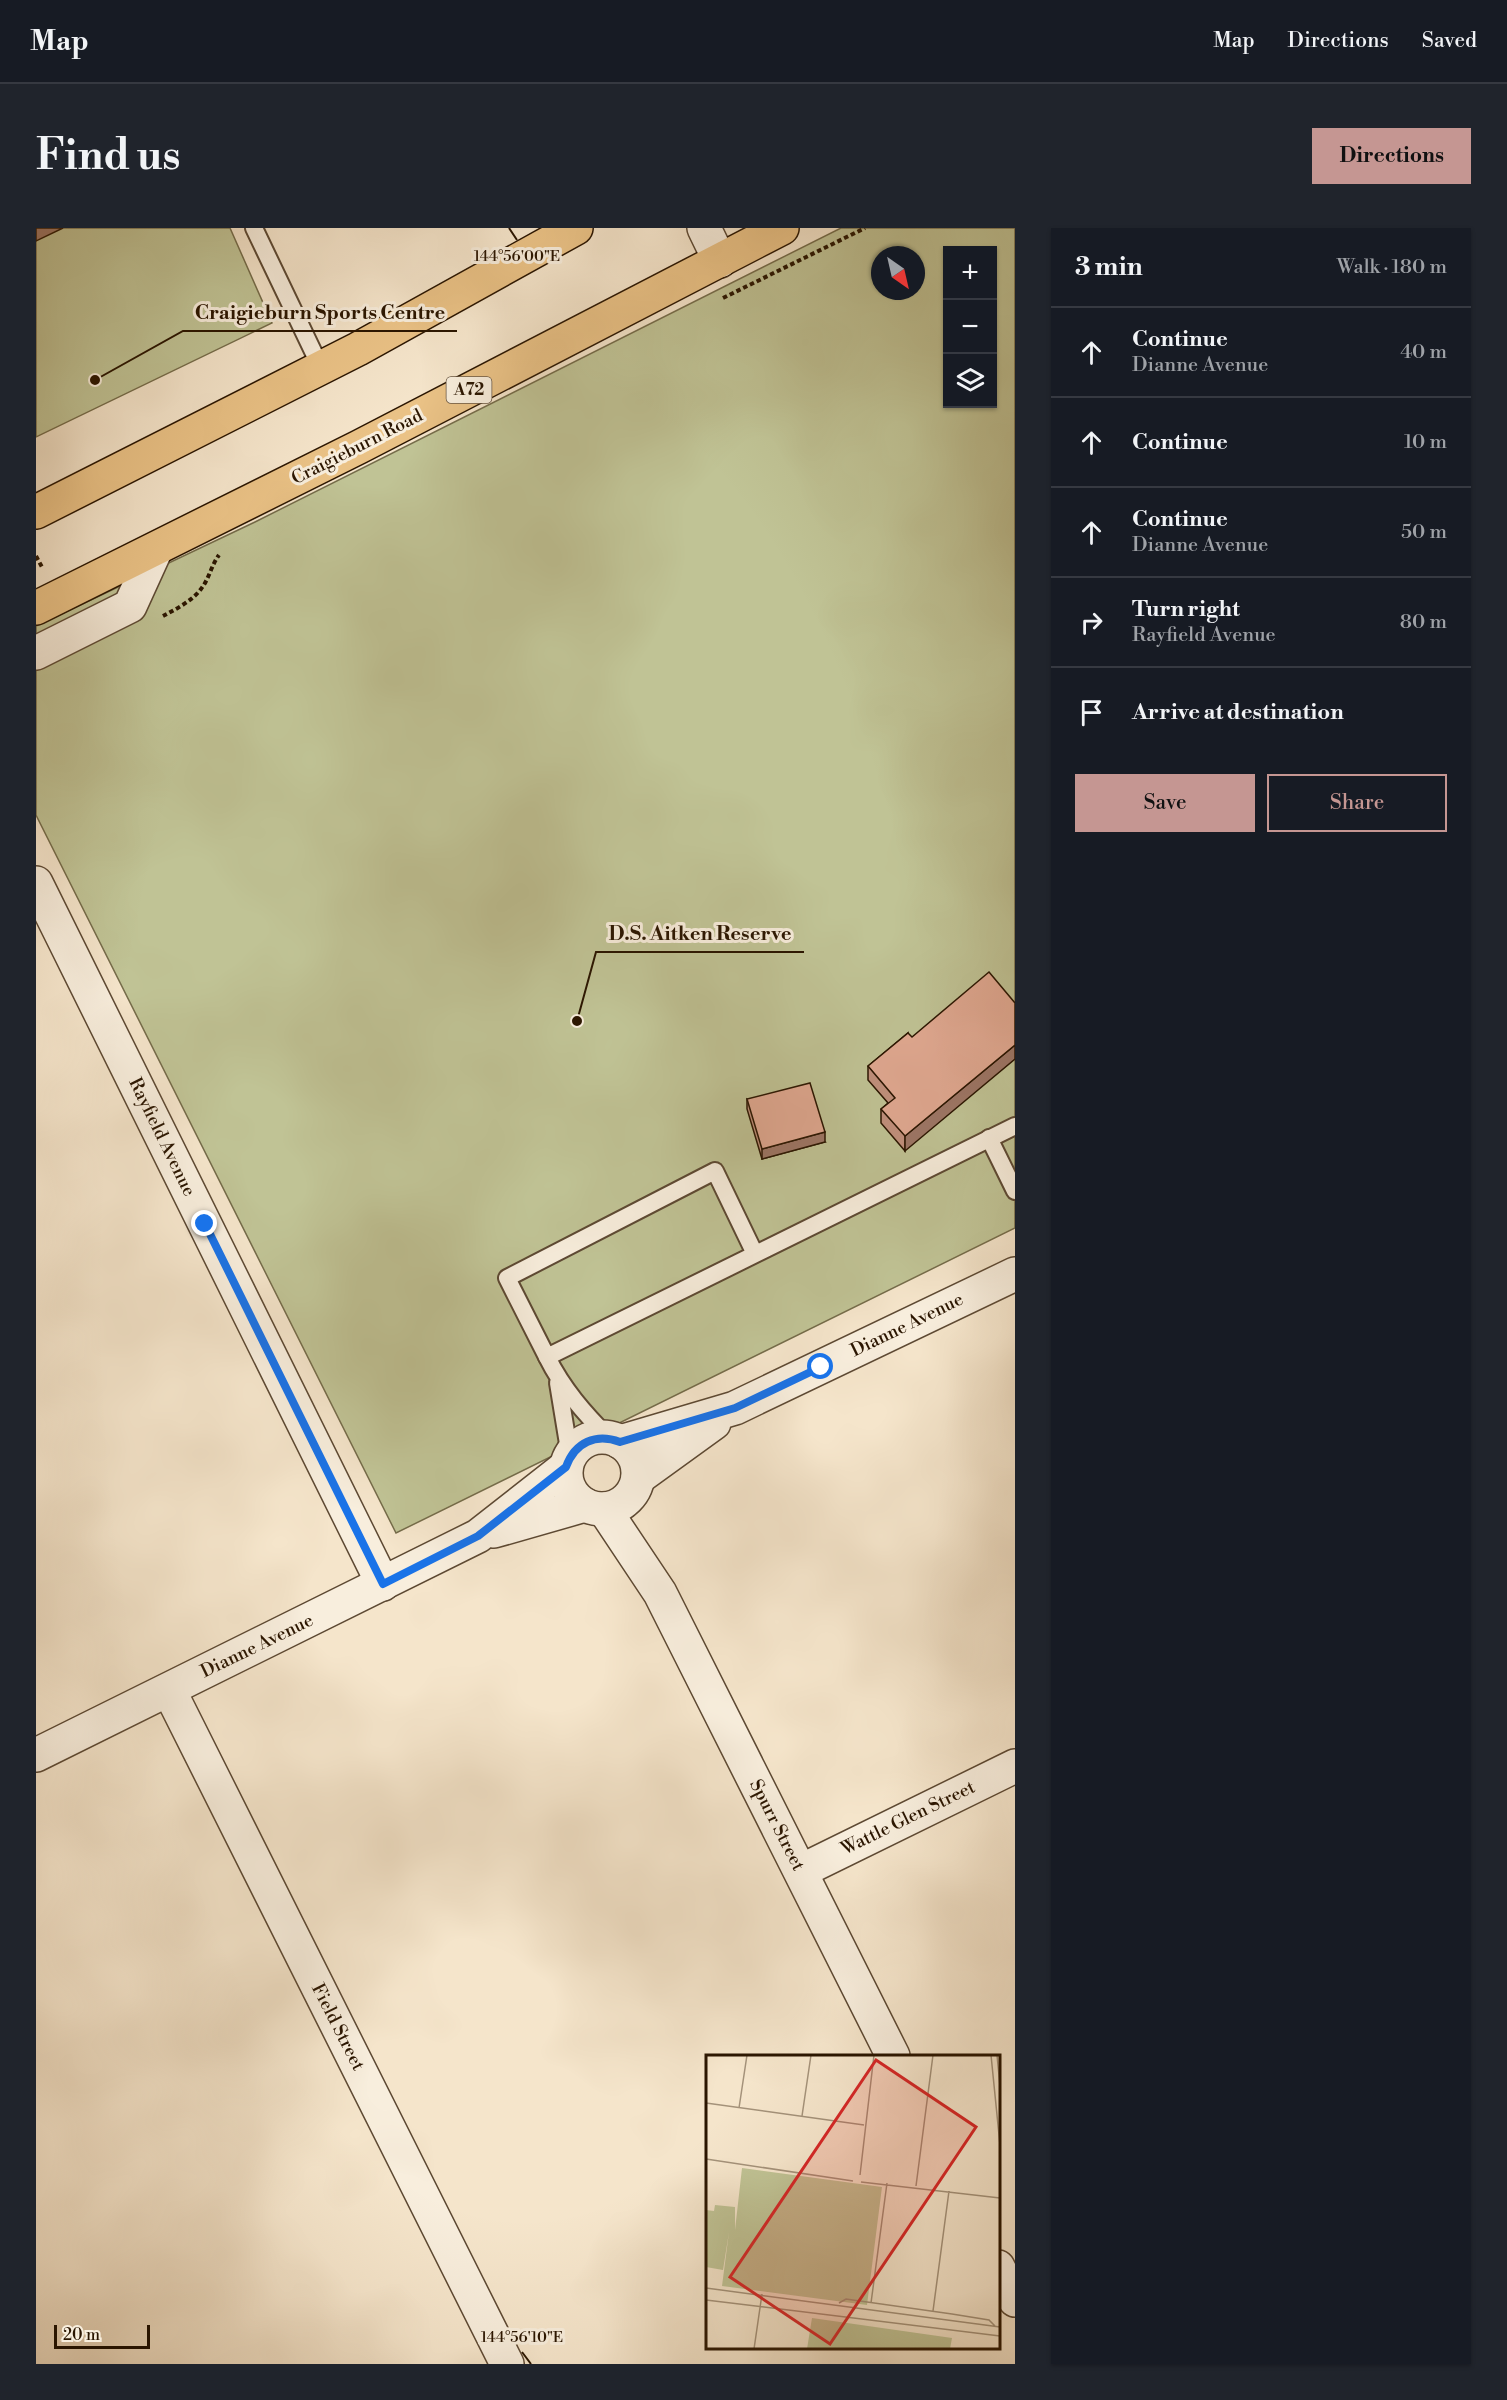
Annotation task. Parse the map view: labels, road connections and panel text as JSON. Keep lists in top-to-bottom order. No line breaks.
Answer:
{"streets":{"main road":["A72","Craigieburn Road"],"street":["Rayfield Avenue","Dianne Avenue","Wattle Glen Street","Spurr Street","Field Street"]},"crossings":[["Rayfield Avenue","Dianne Avenue"],["Dianne Avenue","Spurr Street"],["Dianne Avenue","Field Street"],["Wattle Glen Street","Spurr Street"]],"places":["Craigieburn Sports Centre","D.S. Aitken Reserve"],"scale_bar":"20 m","north":"bottom right","page":{"header":"Map","nav":["Map","Directions","Saved"],"buttons":["Directions",["Save","Share"]],"title":"Find us","heading":["3 min","Walk · 180 m"],"map_buttons":["+","−"],"list":[["Continue","Dianne Avenue","40 m"],["Continue","10 m"],["Continue","Dianne Avenue","50 m"],["Turn right","Rayfield Avenue","80 m"],"Arrive at destination"],"scale":"20 m"},"coordinates":["144°56'00\"E","144°56'10\"E"]}
